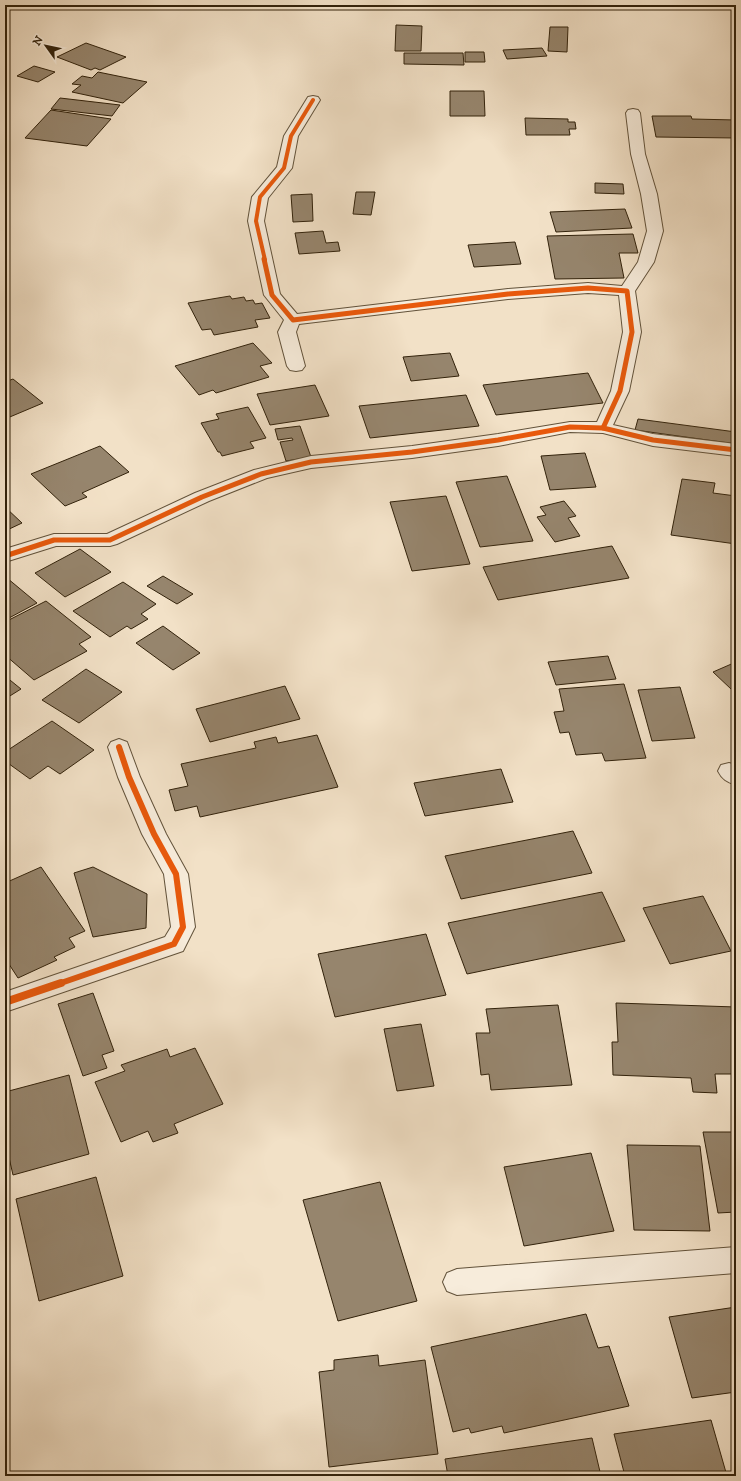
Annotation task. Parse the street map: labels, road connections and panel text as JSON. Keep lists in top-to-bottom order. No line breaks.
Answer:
{"north":"top left"}
